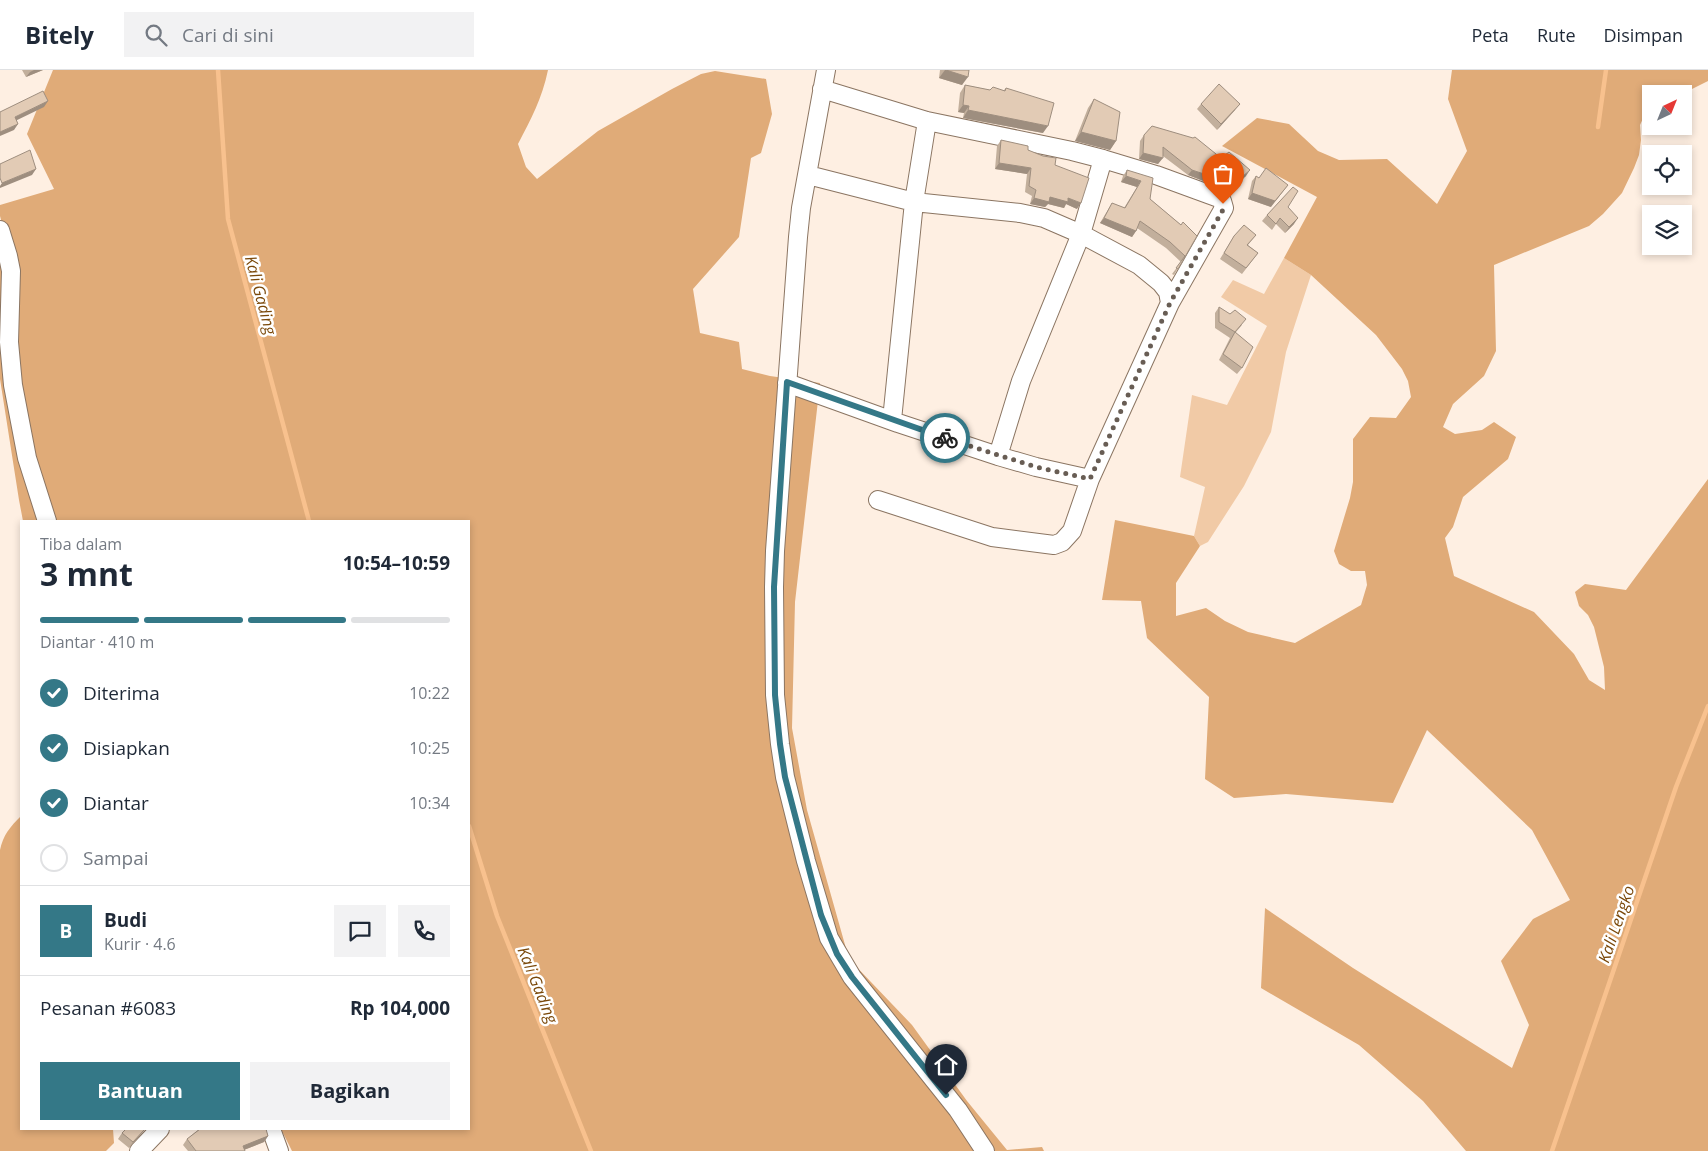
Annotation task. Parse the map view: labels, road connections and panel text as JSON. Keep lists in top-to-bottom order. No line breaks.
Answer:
{"water":["Kali Gading","Kali Lengko"],"north":"top right","page":{"header":"Bitely","search":"Cari di sini","nav":["Peta","Rute","Disimpan"],"heading":["3 mnt","Tiba dalam","10:54–10:59"],"panel":["Budi","Kurir · 4.6","Pesanan #6083","Rp 104,000"],"bar":"Diantar · 410 m","list":[["Diterima","10:22"],["Disiapkan","10:25"],["Diantar","10:34"],"Sampai"],"round":"B","buttons":["Bantuan","Bagikan"]}}
